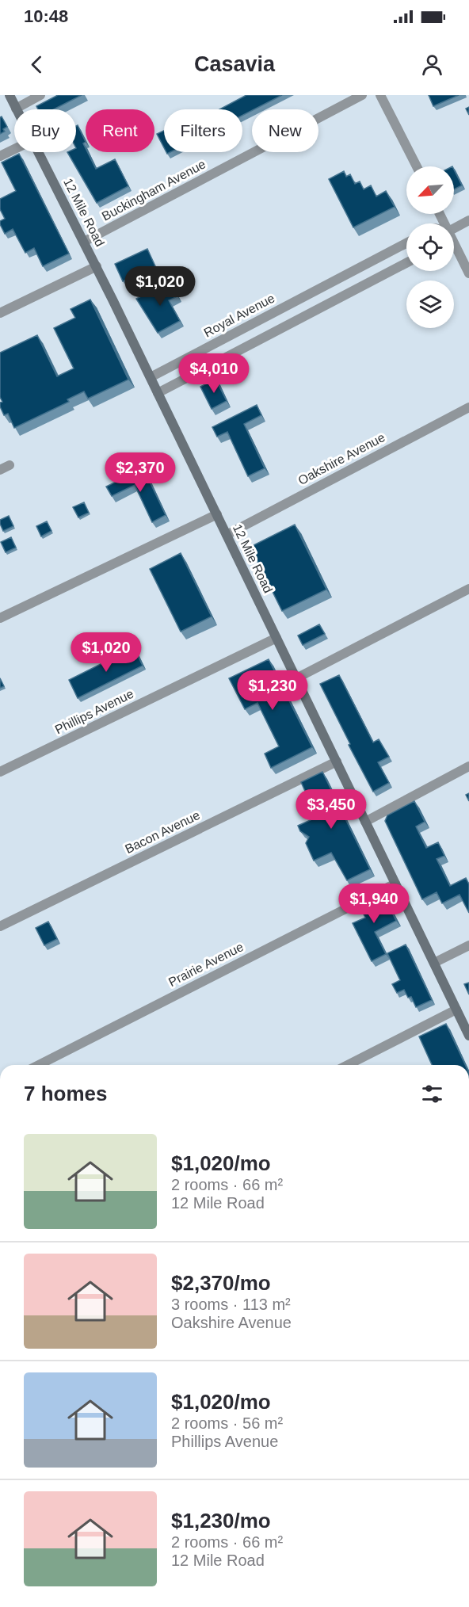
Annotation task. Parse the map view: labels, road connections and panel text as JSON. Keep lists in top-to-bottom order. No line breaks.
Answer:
{"streets":{"main road":["12 Mile Road"],"street":["Buckingham Avenue","Royal Avenue","Oakshire Avenue","Phillips Avenue","Bacon Avenue","Prairie Avenue"]},"crossings":[["Buckingham Avenue","12 Mile Road"],["12 Mile Road","Royal Avenue"],["12 Mile Road","Oakshire Avenue"],["12 Mile Road","Phillips Avenue"],["12 Mile Road","Bacon Avenue"],["12 Mile Road","Prairie Avenue"]],"north":"bottom left","page":{"status":"10:48","header":"Casavia","chip":["Buy","Rent","Filters","New"],"price":["$1,020","$4,010","$2,370","$1,020","$1,230","$3,450","$1,940"],"heading":"7 homes","list":[{"name":"$1,020/mo","note":"2 rooms · 66 m² · 12 Mile Road"},{"name":"$2,370/mo","note":"3 rooms · 113 m² · Oakshire Avenue"},{"name":"$1,020/mo","note":"2 rooms · 56 m² · Phillips Avenue"},{"name":"$1,230/mo","note":"2 rooms · 66 m² · 12 Mile Road"}]}}
